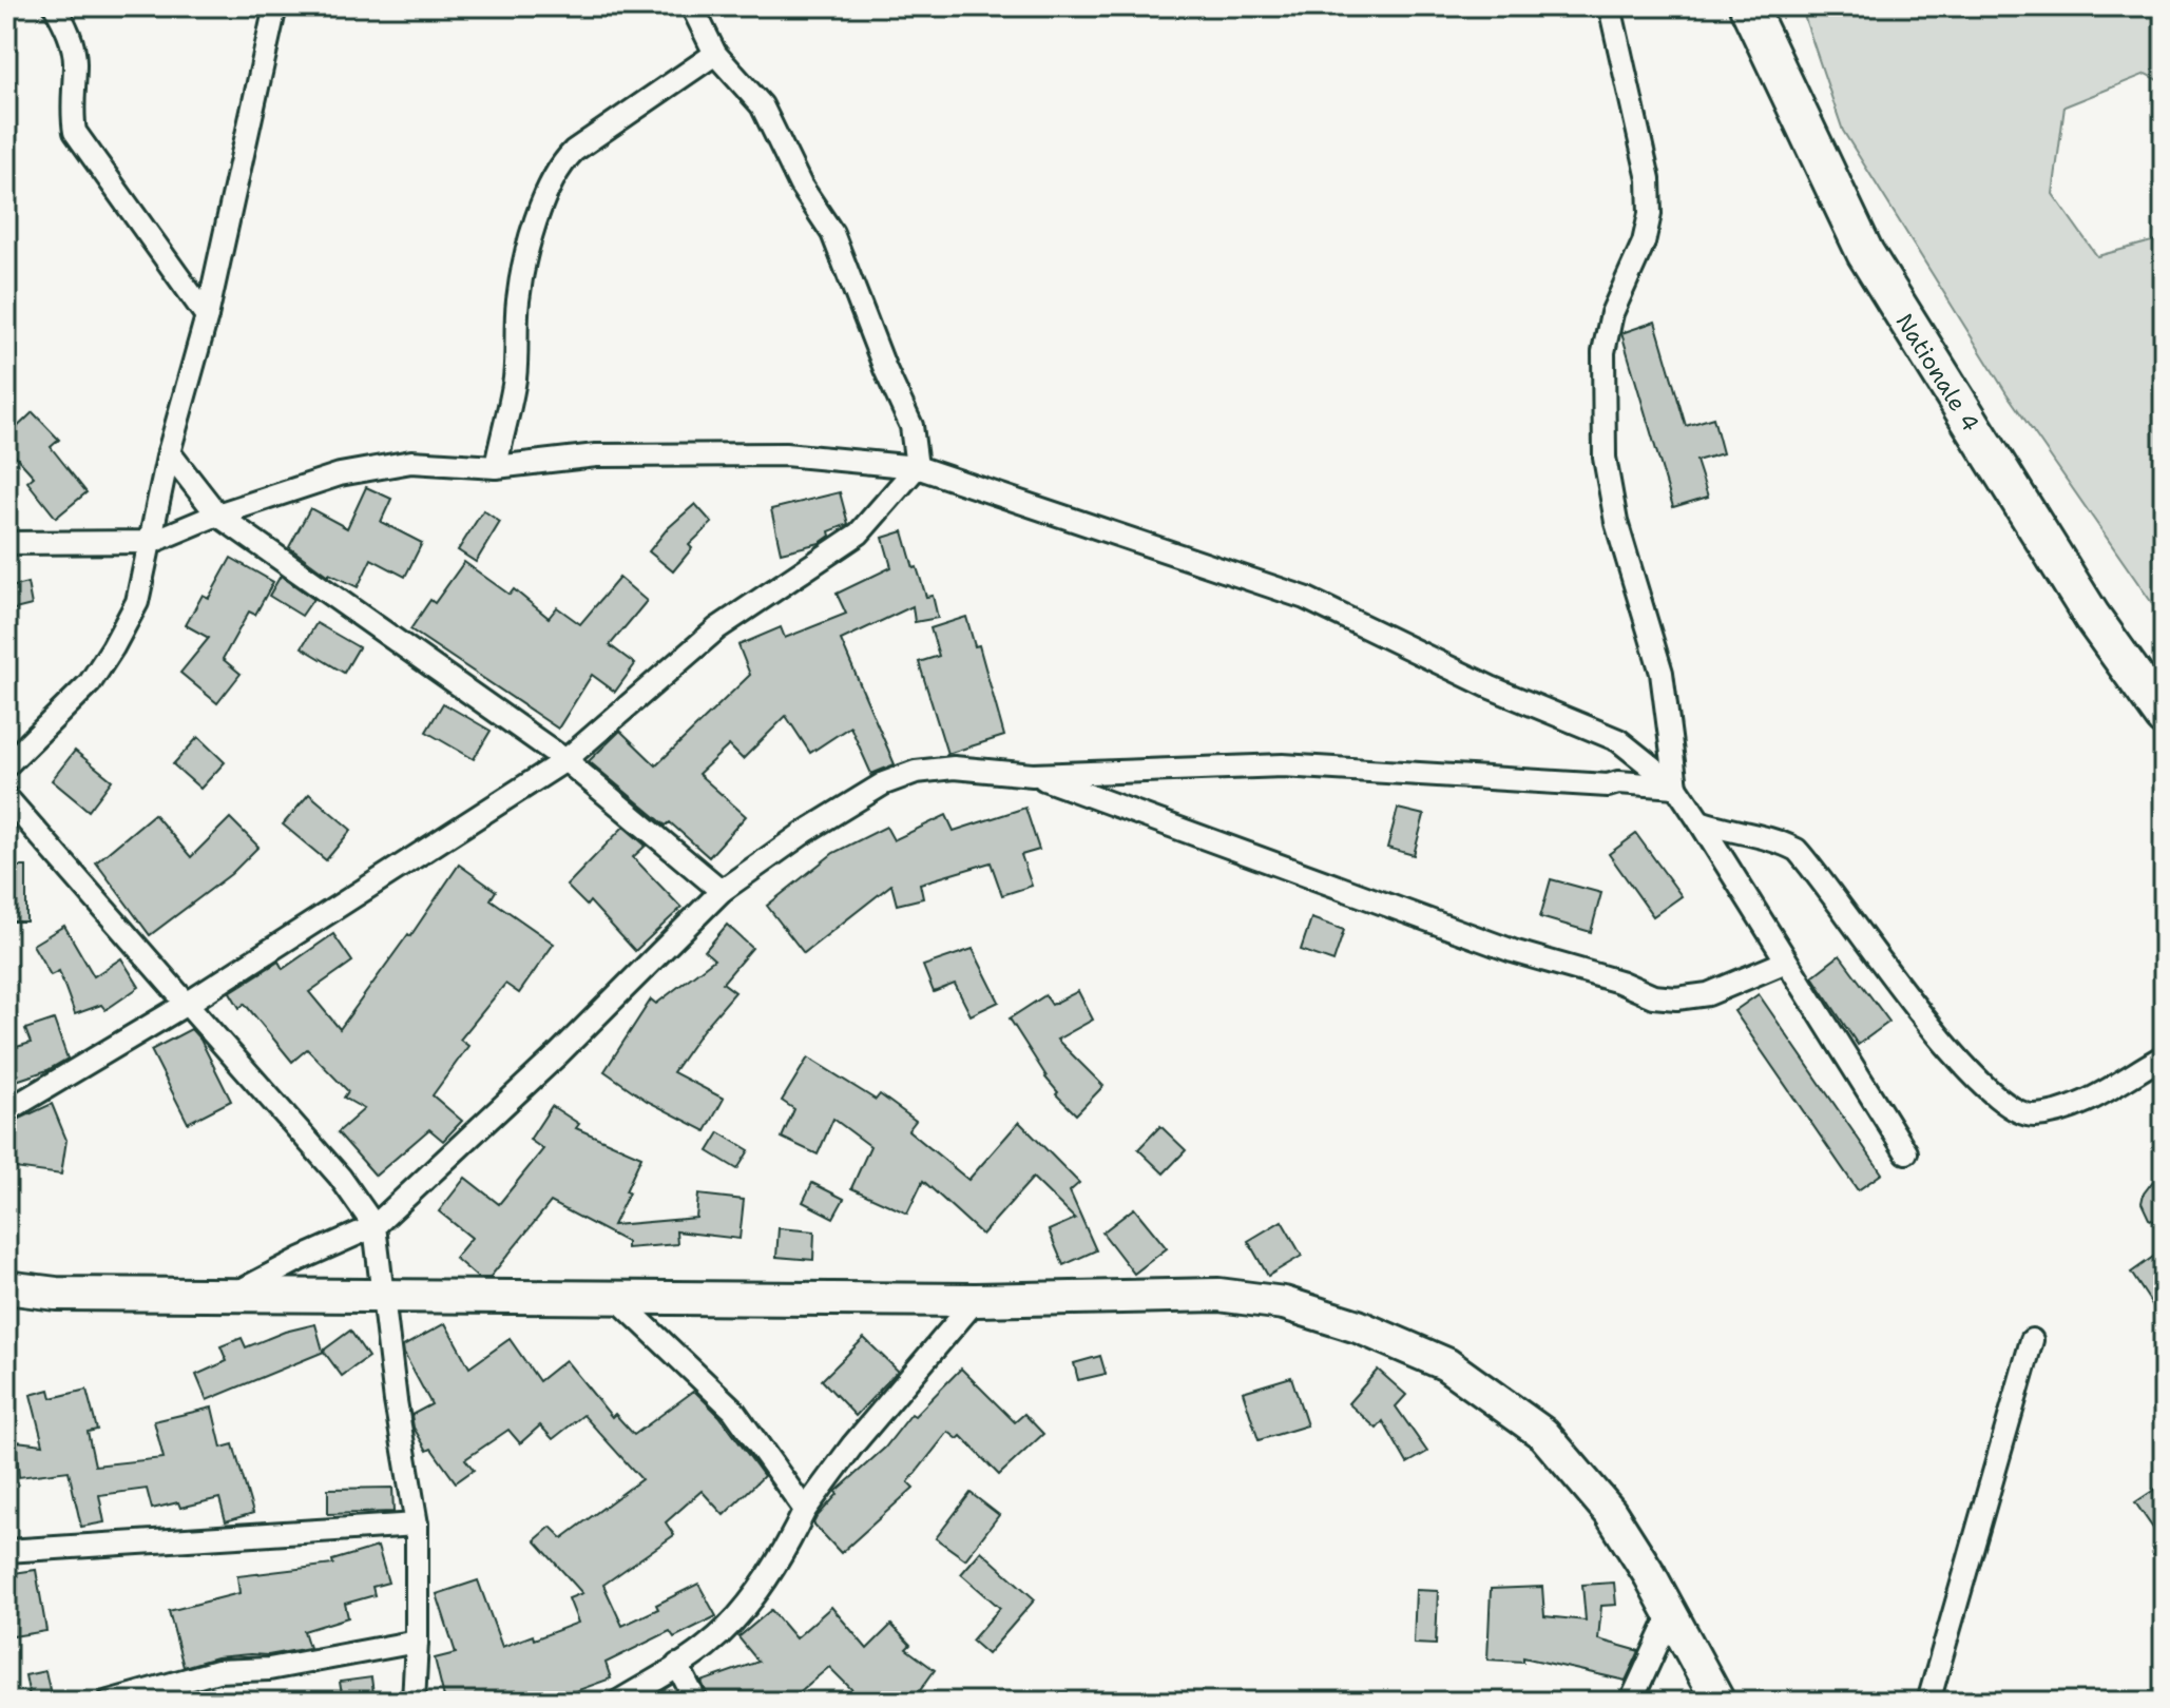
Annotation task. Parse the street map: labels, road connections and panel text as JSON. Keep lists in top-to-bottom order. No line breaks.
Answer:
{"streets":{"highway":["Nationale 4"]}}
